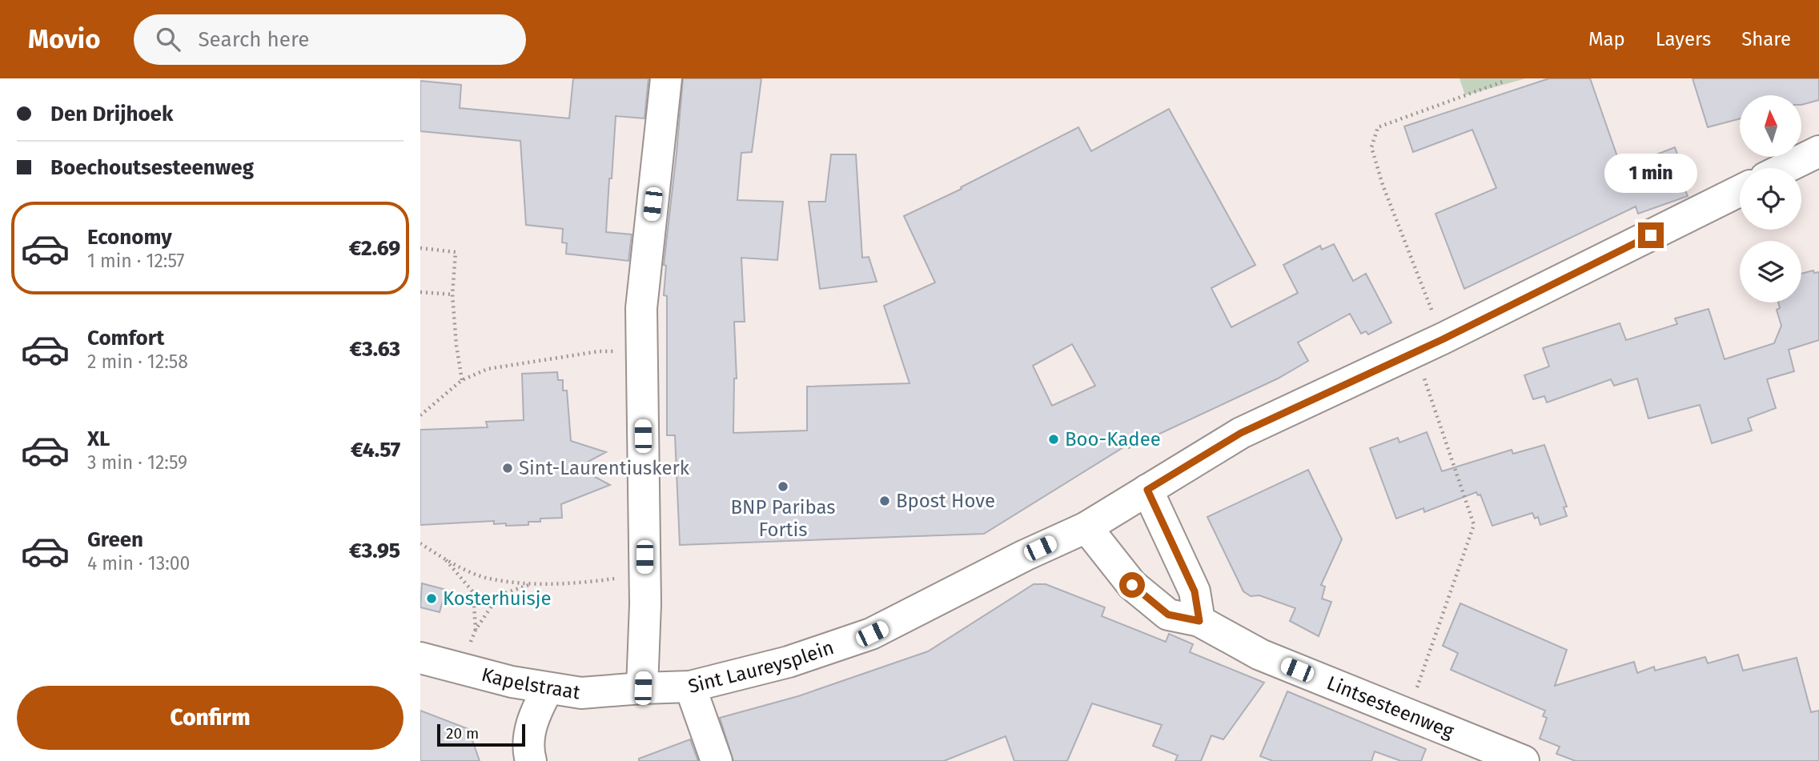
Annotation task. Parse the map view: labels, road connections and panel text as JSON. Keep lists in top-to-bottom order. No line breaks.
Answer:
{"streets":{"street":["Sint Laureysplein","Kapelstraat","Lintsesteenweg"]},"crossings":[["Sint Laureysplein","Kapelstraat"],["Sint Laureysplein","Lintsesteenweg"]],"places":["Boo-Kadee","Sint-Laurentiuskerk","BNP Paribas Fortis","Bpost Hove","Kosterhuisje"],"scale_bar":"20 m","north":"top","page":{"header":"Movio","search":"Search here","nav":["Map","Layers","Share"],"banner":["Den Drijhoek","Boechoutsesteenweg"],"bubble":"1 min","list":[{"name":"Economy","note":"1 min · 12:57","value":"€2.69"},{"name":"Comfort","note":"2 min · 12:58","value":"€3.63"},{"name":"XL","note":"3 min · 12:59","value":"€4.57"},{"name":"Green","note":"4 min · 13:00","value":"€3.95"}],"buttons":"Confirm","scale":"20 m"}}
